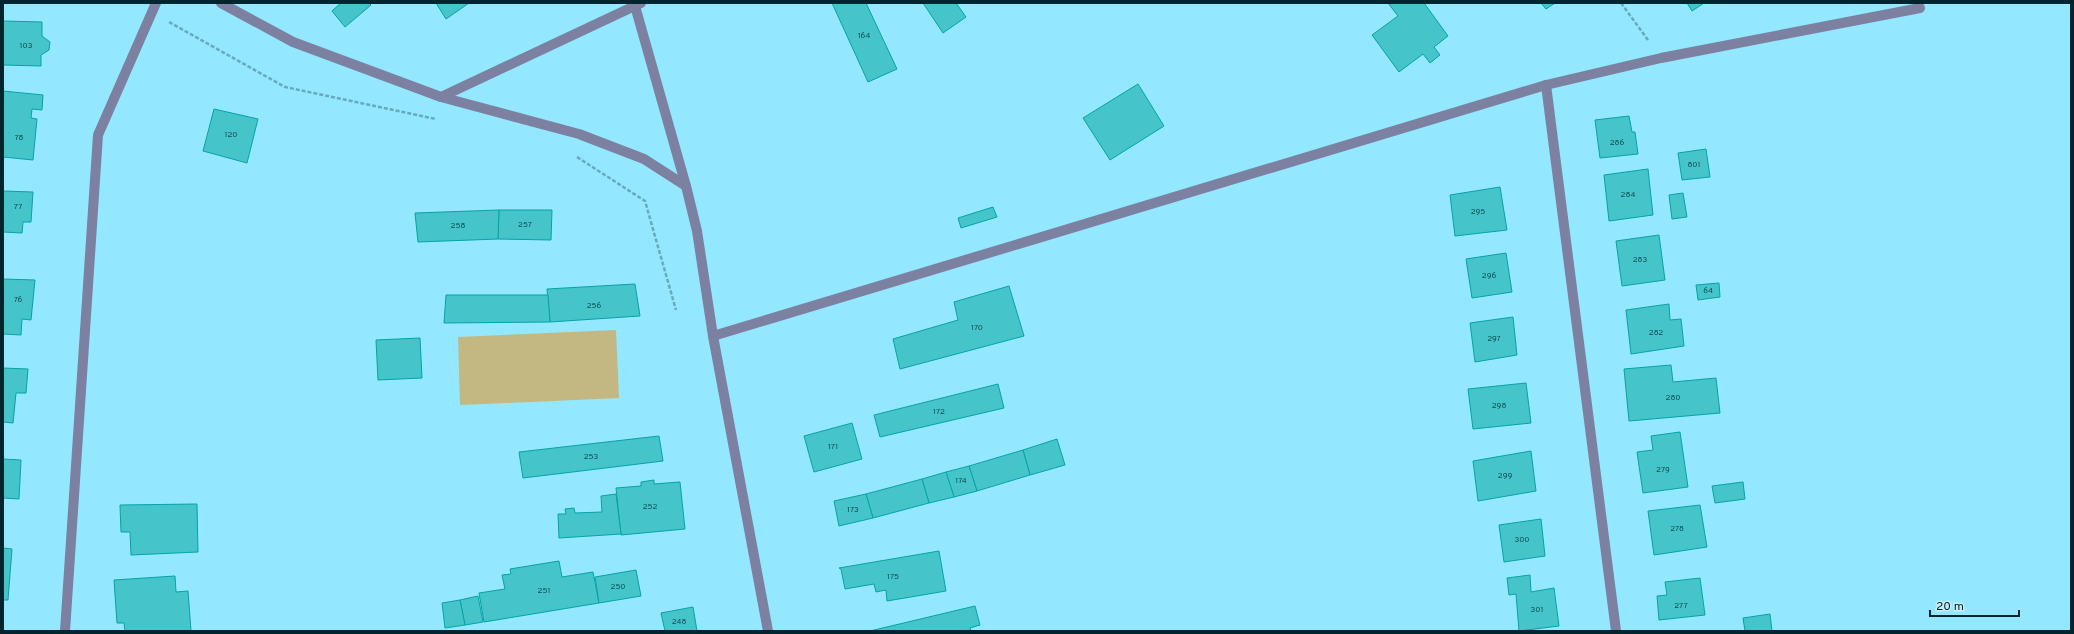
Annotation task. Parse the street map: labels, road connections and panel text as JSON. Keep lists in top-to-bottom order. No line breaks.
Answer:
{"house_numbers":["164","103","120","78","286","801","284","77","295","257","258","283","296","64","76","256","170","282","297","280","298","172","171","253","279","299","174","252","173","278","300","175","250","251","277","301","248"],"scale_bar":"20 m"}
